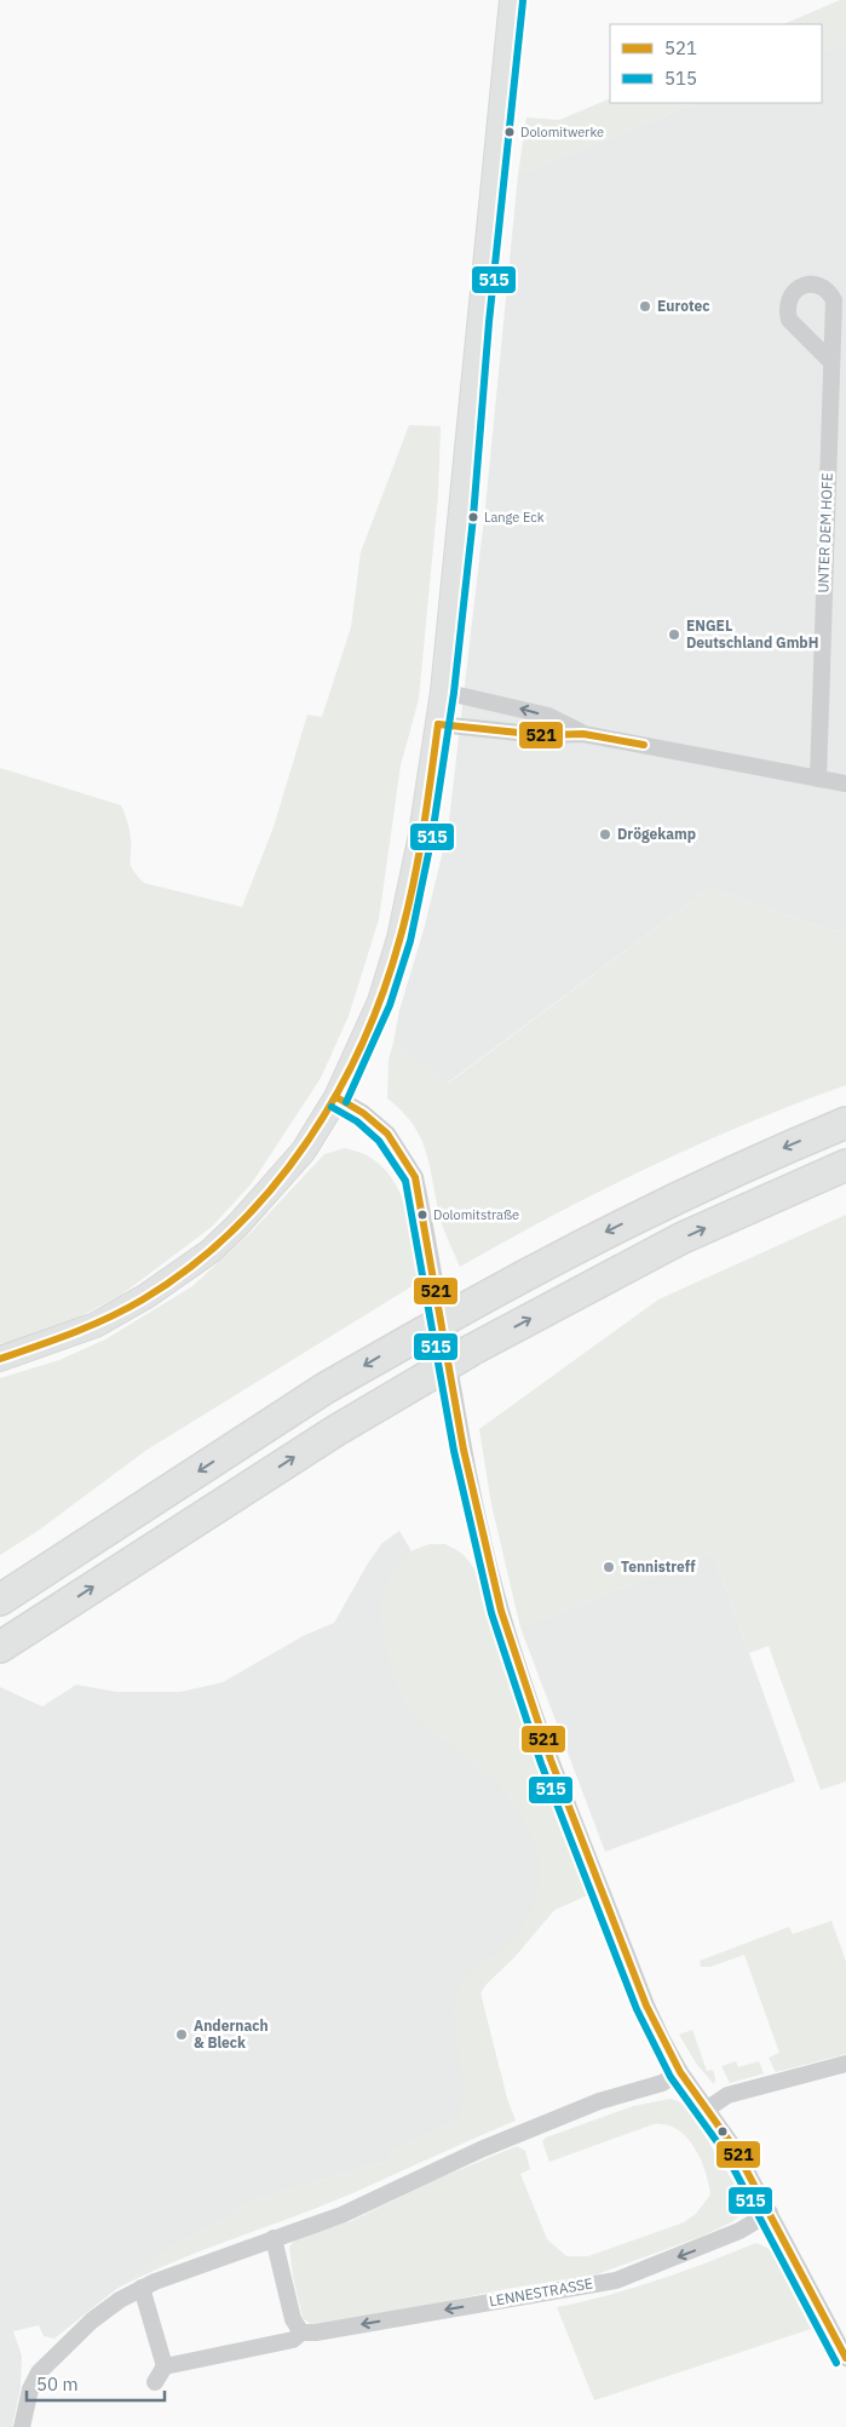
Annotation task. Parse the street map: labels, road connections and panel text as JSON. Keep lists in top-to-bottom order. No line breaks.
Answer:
{"streets":{"street":["UNTER DEM HOFE","LENNESTRASSE"]},"places":["Dolomitwerke","Eurotec","Lange Eck","ENGEL Deutschland GmbH","Drögekamp","Dolomitstraße","Tennistreff","Andernach & Bleck"],"lines":["transit line 515","transit line 521"],"legend":["521","515"],"scale_bar":"50 m"}
